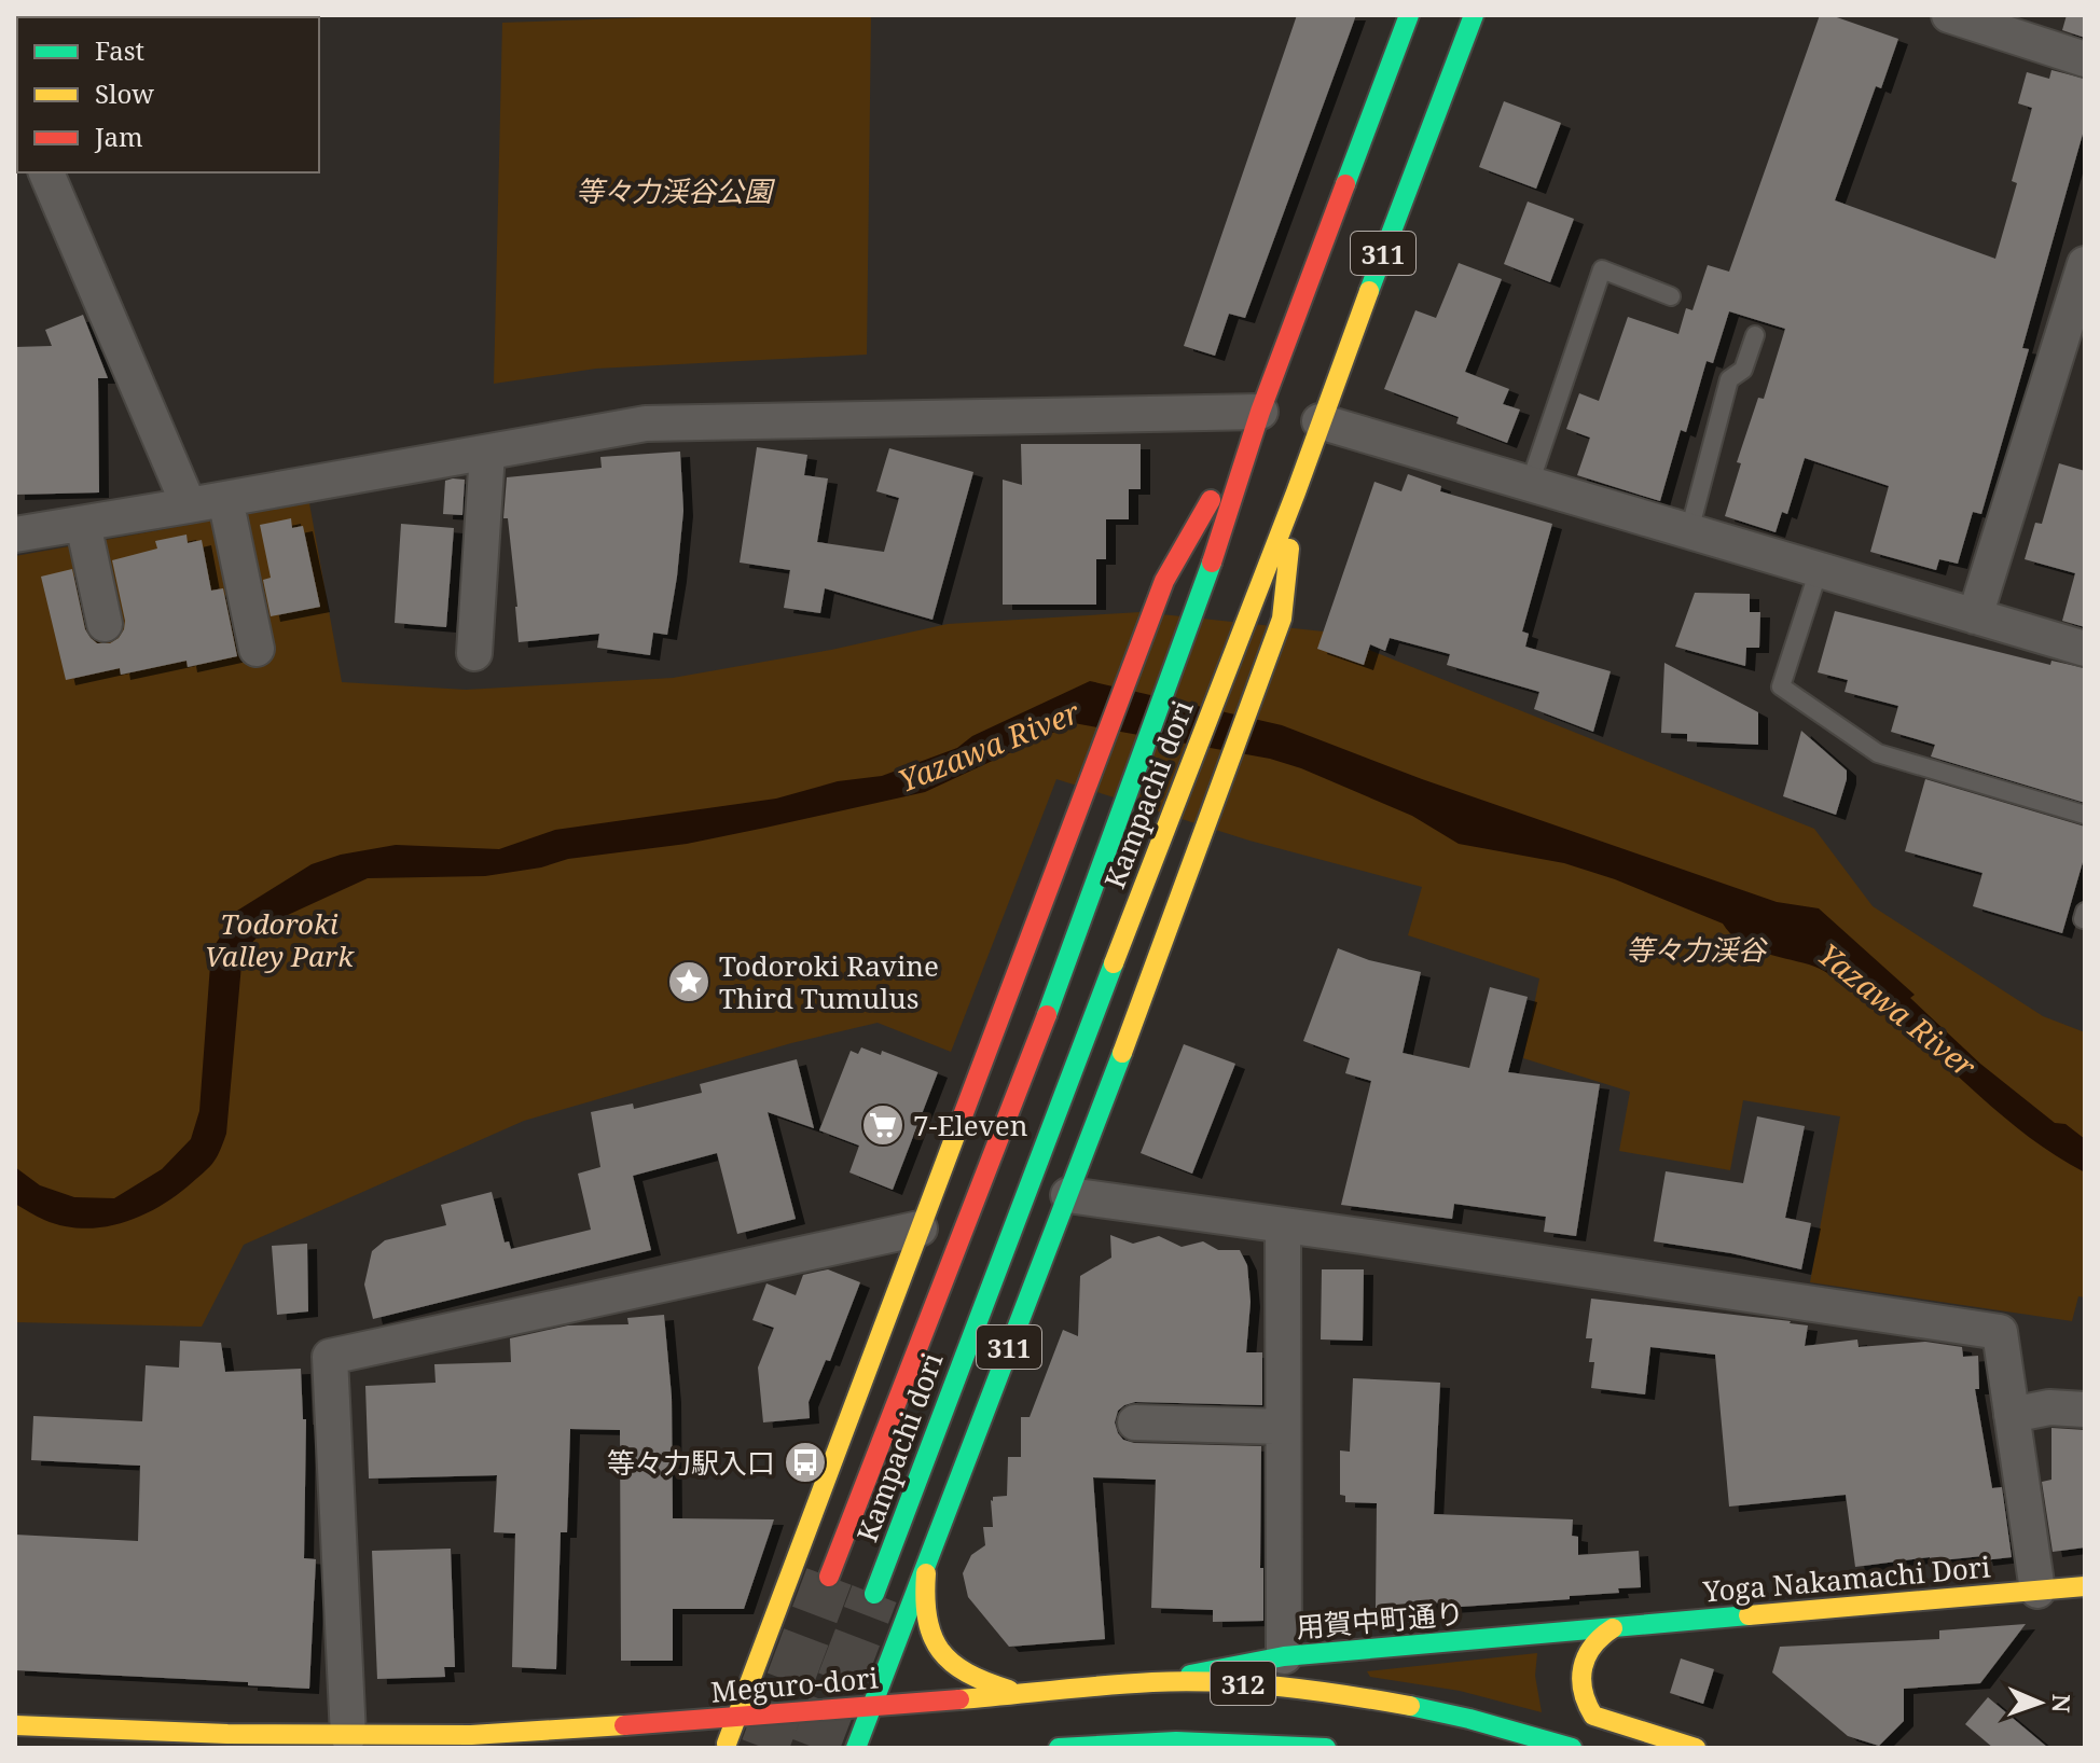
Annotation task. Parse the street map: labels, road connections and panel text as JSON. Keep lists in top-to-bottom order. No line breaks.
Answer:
{"streets":{"main road":["311","Kampachi dori","Yoga Nakamachi Dori","用賀中町通り","312","Meguro-dori"]},"crossings":[["311","Kampachi dori"],["311","Meguro-dori"],["Yoga Nakamachi Dori","用賀中町通り"],["用賀中町通り","Meguro-dori"]],"water":["Yazawa River"],"parks":["等々力渓谷公園","Todoroki Valley Park","等々力渓谷"],"places":{"place":["Todoroki Ravine Third Tumulus"],"supermarket":["7-Eleven"],"bus stop":["等々力駅入口"]},"legend":["Fast","Slow","Jam"],"north":"right"}
